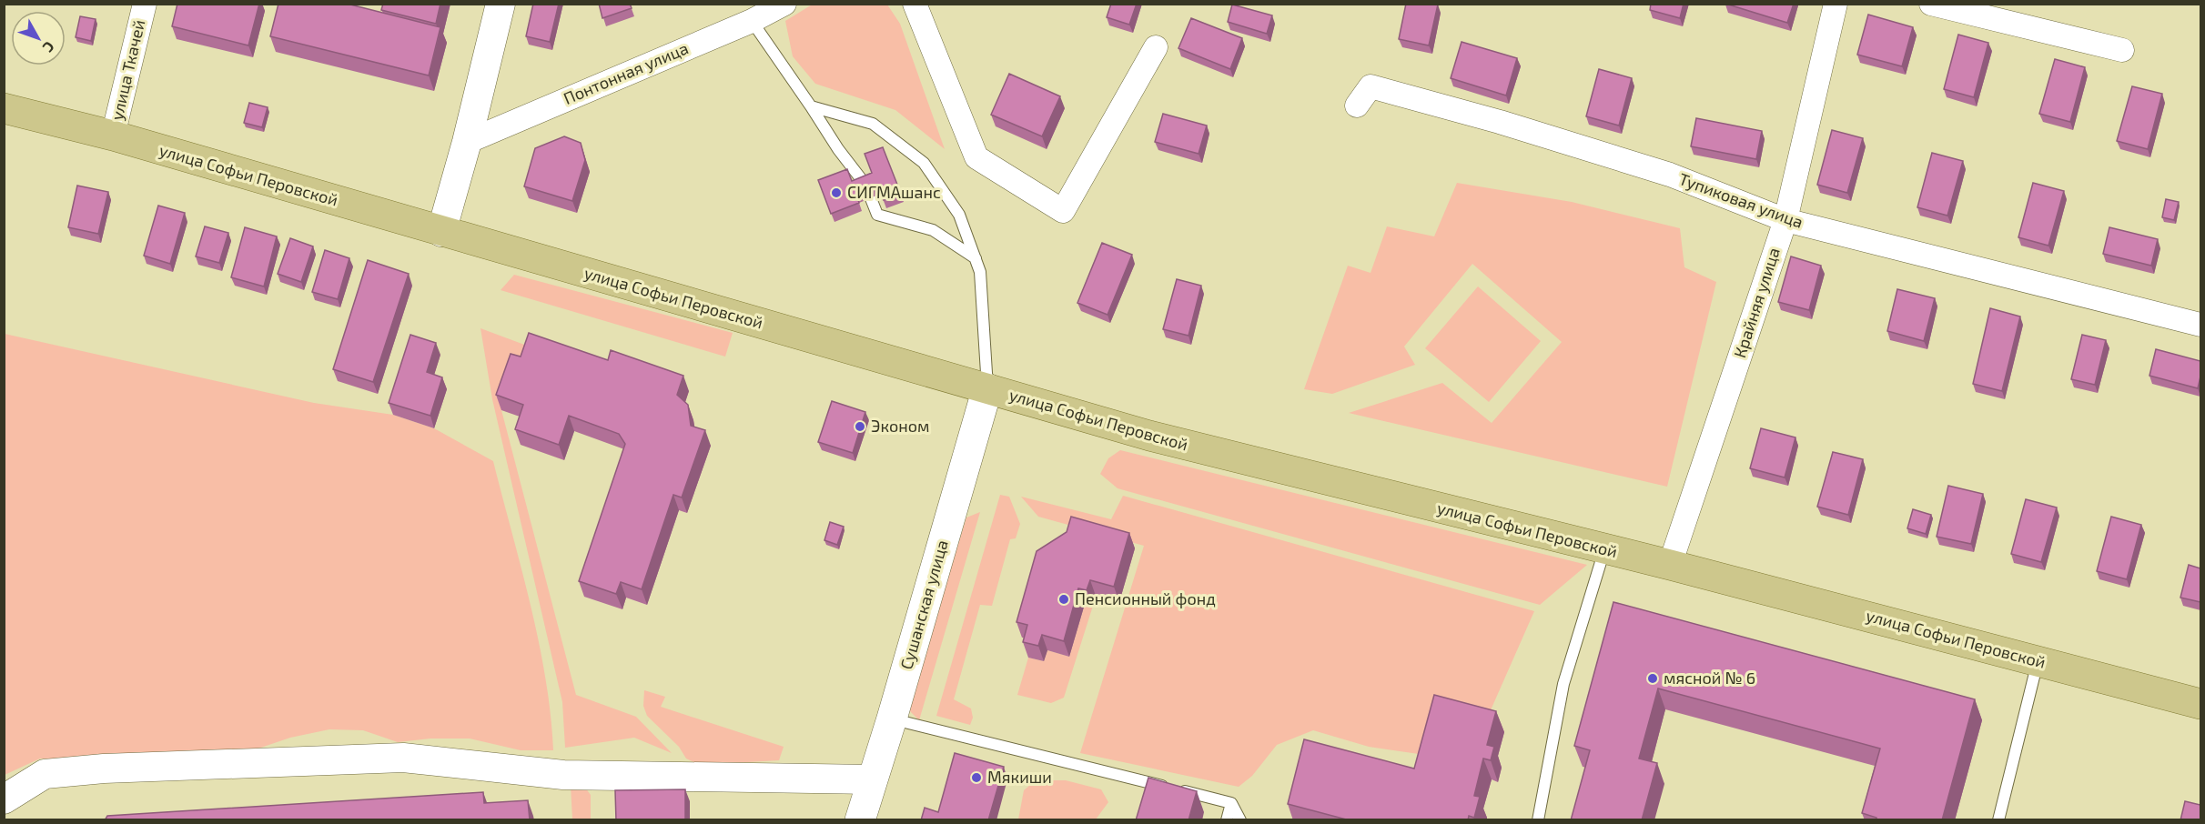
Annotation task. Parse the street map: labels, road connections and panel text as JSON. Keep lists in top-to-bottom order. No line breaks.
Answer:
{"streets":{"main road":["улица Софьи Перовской","Сушанская улица"],"street":["улица Ткачей","Понтонная улица","Тупиковая улица","Крайняя улица"]},"crossings":[["улица Ткачей","улица Софьи Перовской"],["улица Софьи Перовской","Крайняя улица"],["улица Софьи Перовской","Сушанская улица"],["Тупиковая улица","Крайняя улица"]],"places":["СИГМАшанс","Эконом","Пенсионный фонд","мясной № 6","Мякиши"],"north":"bottom right"}
